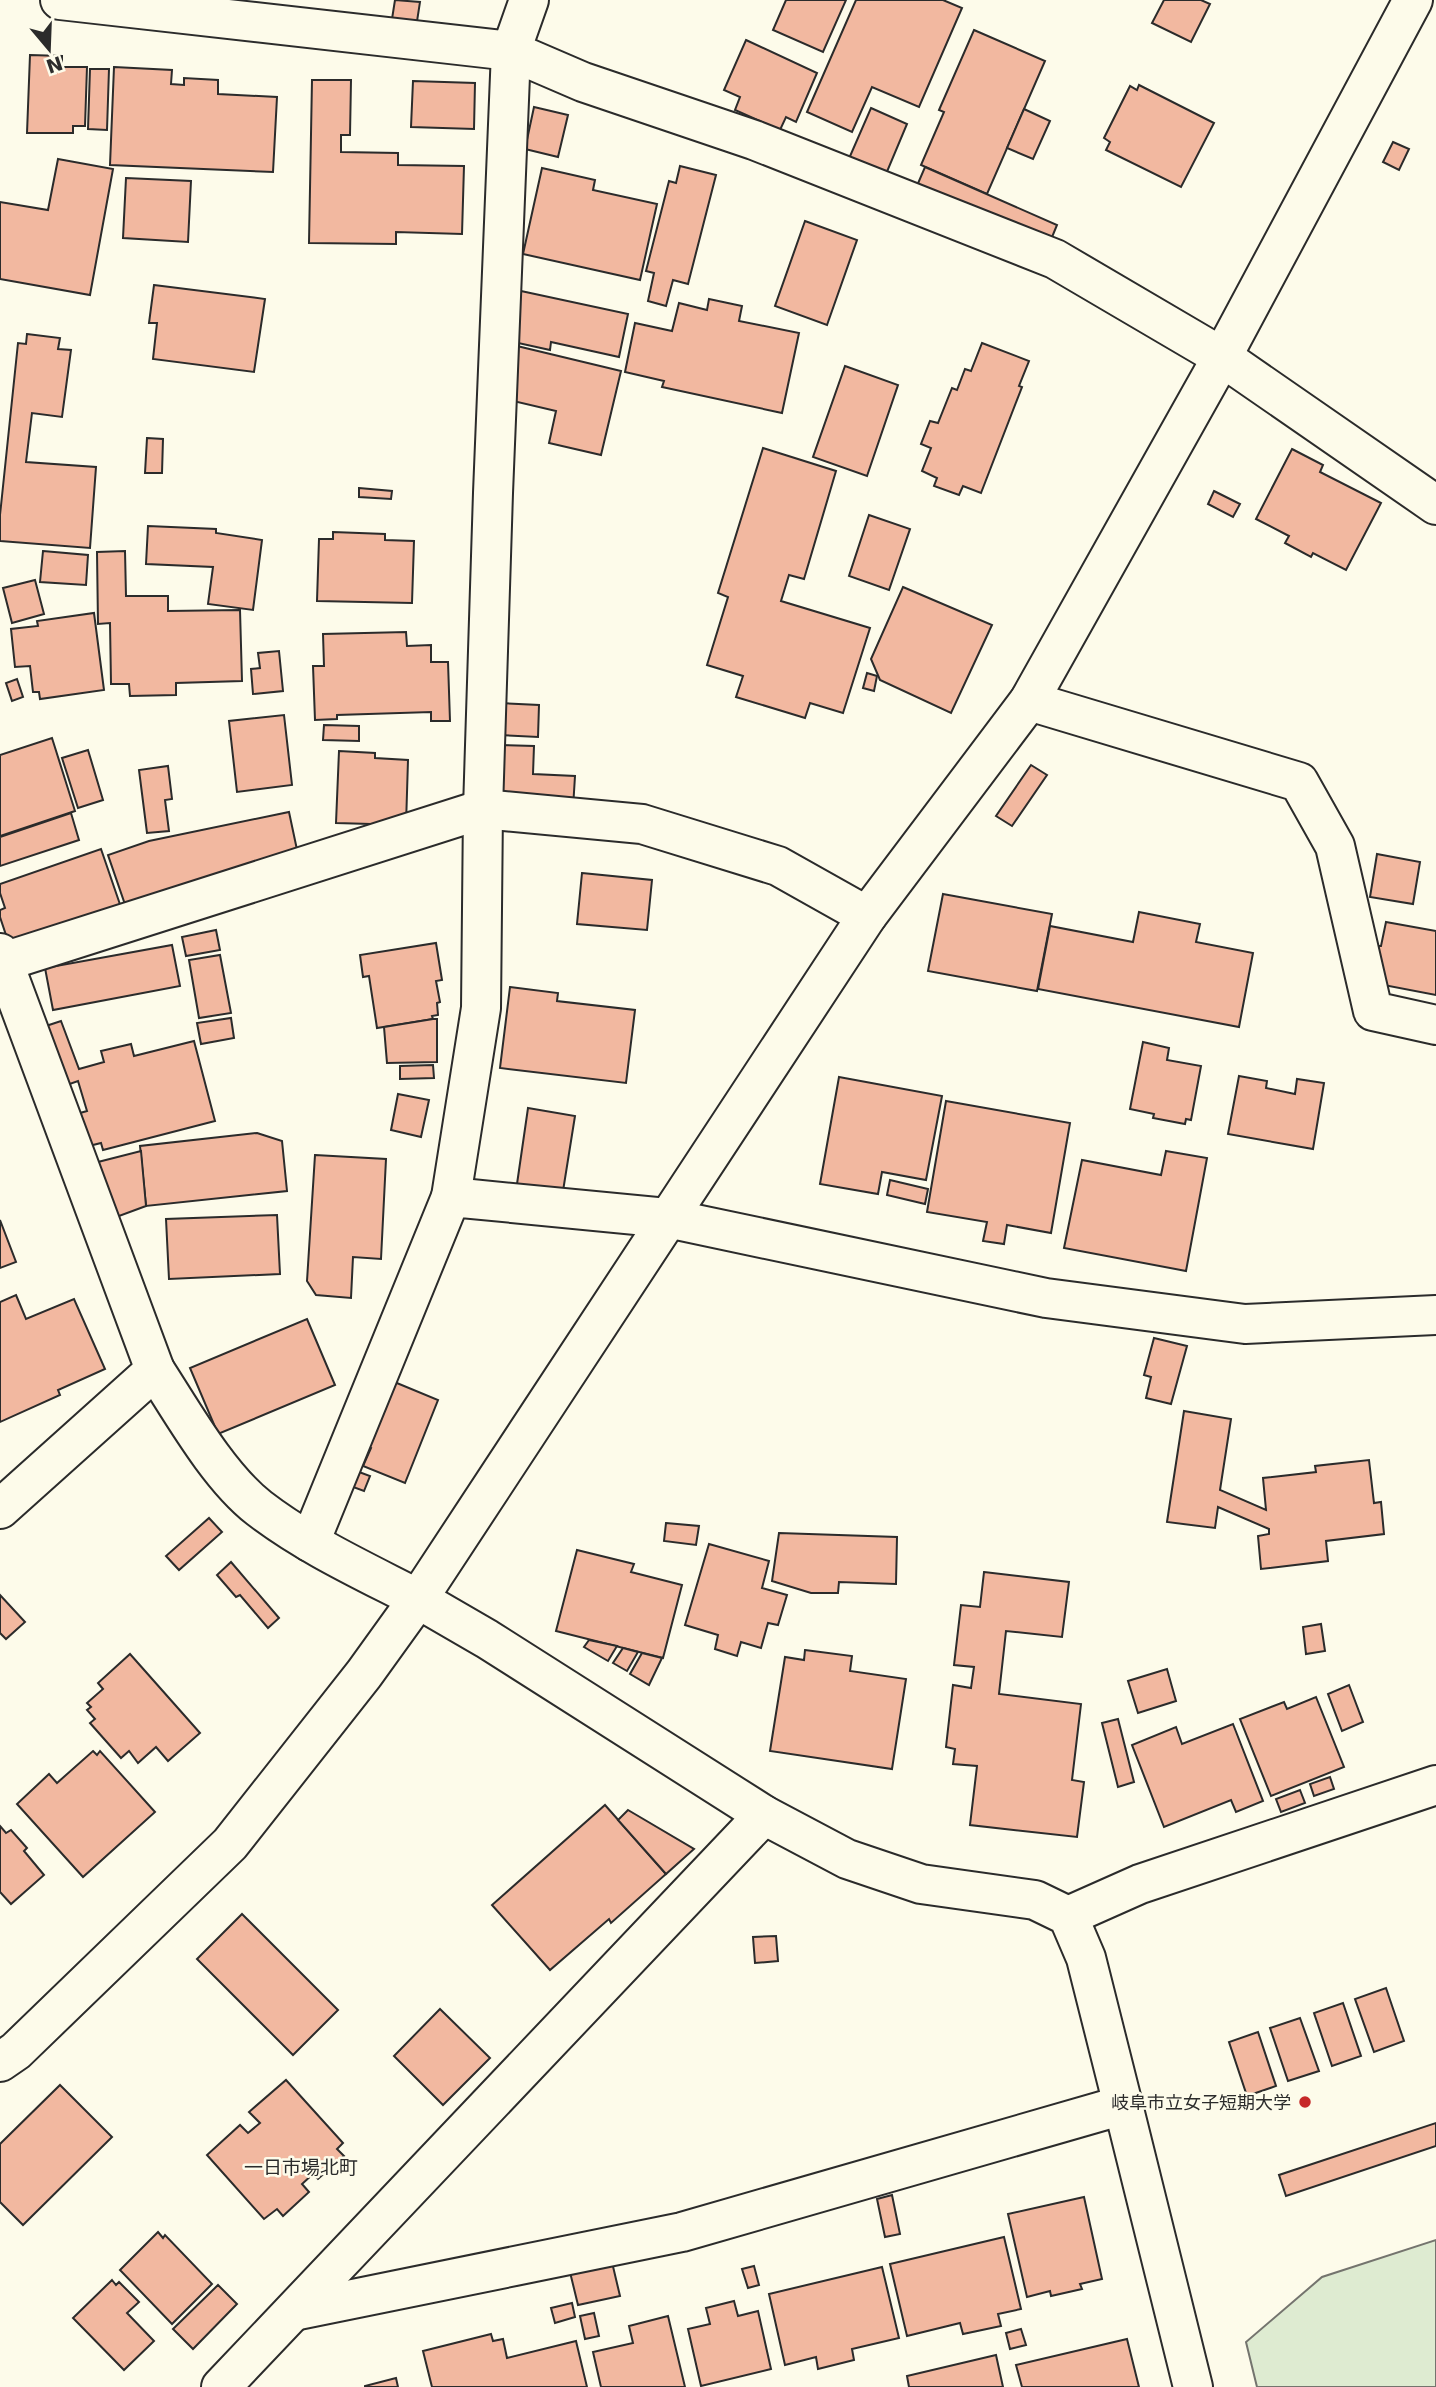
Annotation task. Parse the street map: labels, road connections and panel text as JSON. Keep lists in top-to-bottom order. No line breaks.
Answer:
{"districts":["一日市場北町"],"places":["岐阜市立女子短期大学"],"north":"bottom"}
